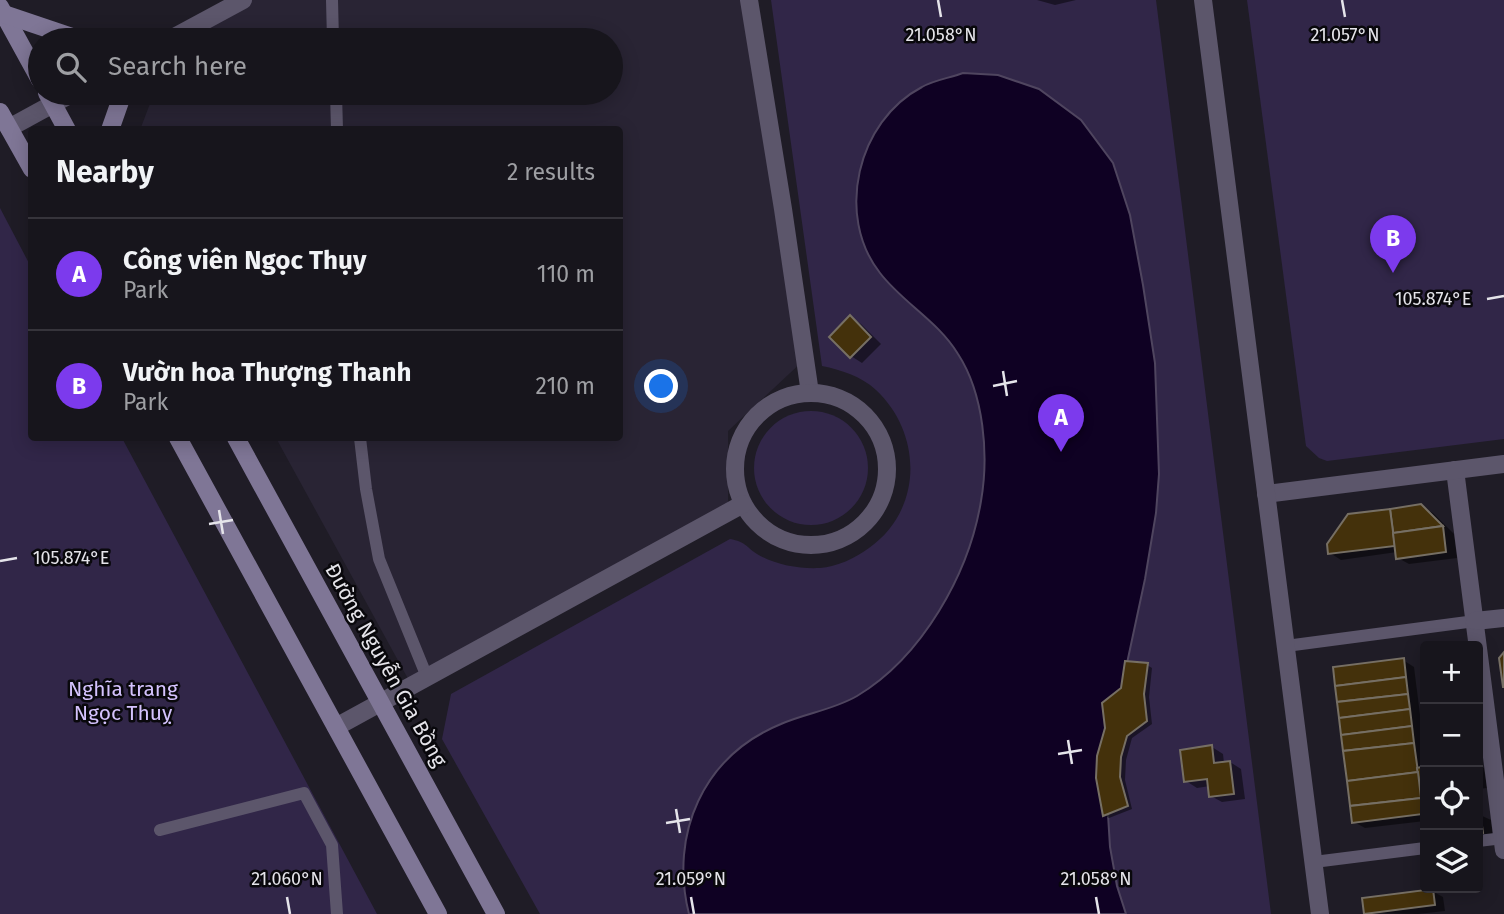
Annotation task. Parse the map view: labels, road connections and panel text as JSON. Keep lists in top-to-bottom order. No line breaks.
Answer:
{"streets":{"main road":["Đường Nguyễn Gia Bồng"]},"parks":["Nghĩa trang Ngọc Thuỵ"],"page":{"search":"Search here","heading":["Nearby","2 results"],"pins":["B","A"],"list":[{"mark":"A","name":"Công viên Ngọc Thụy","note":"Park","value":"110 m"},{"mark":"B","name":"Vườn hoa Thượng Thanh","note":"Park","value":"210 m"}],"map_buttons":["+","−"]},"coordinates":["21.058°N","21.057°N","105.874°E","21.060°N","21.059°N"]}
